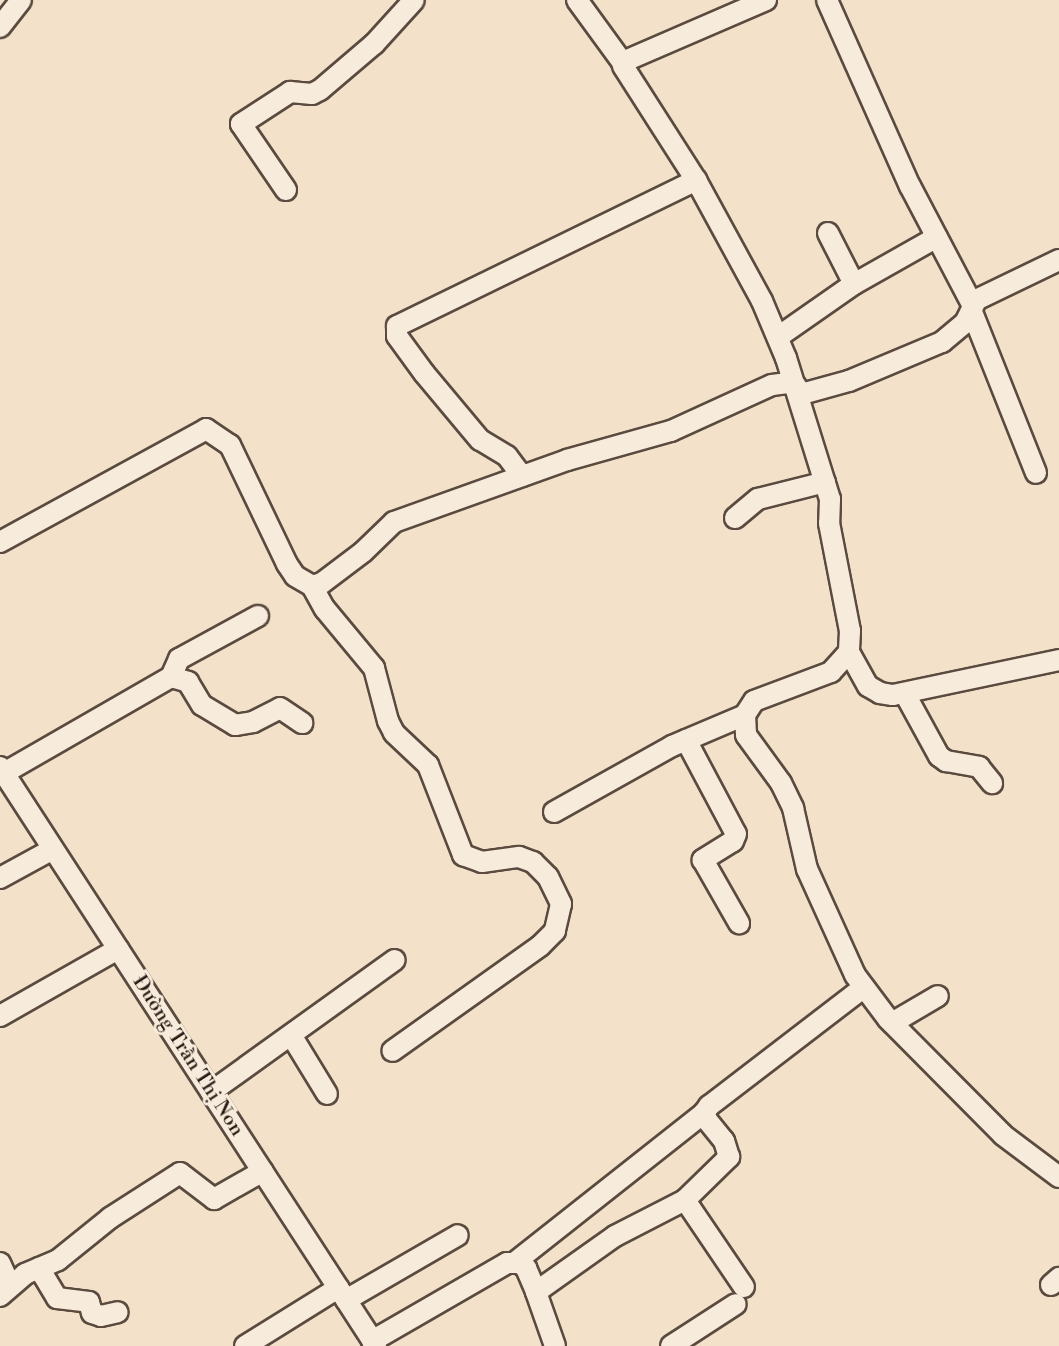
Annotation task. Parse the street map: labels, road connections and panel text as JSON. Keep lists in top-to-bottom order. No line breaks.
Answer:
{"streets":{"street":["Đường Trần Thị Non"]}}
